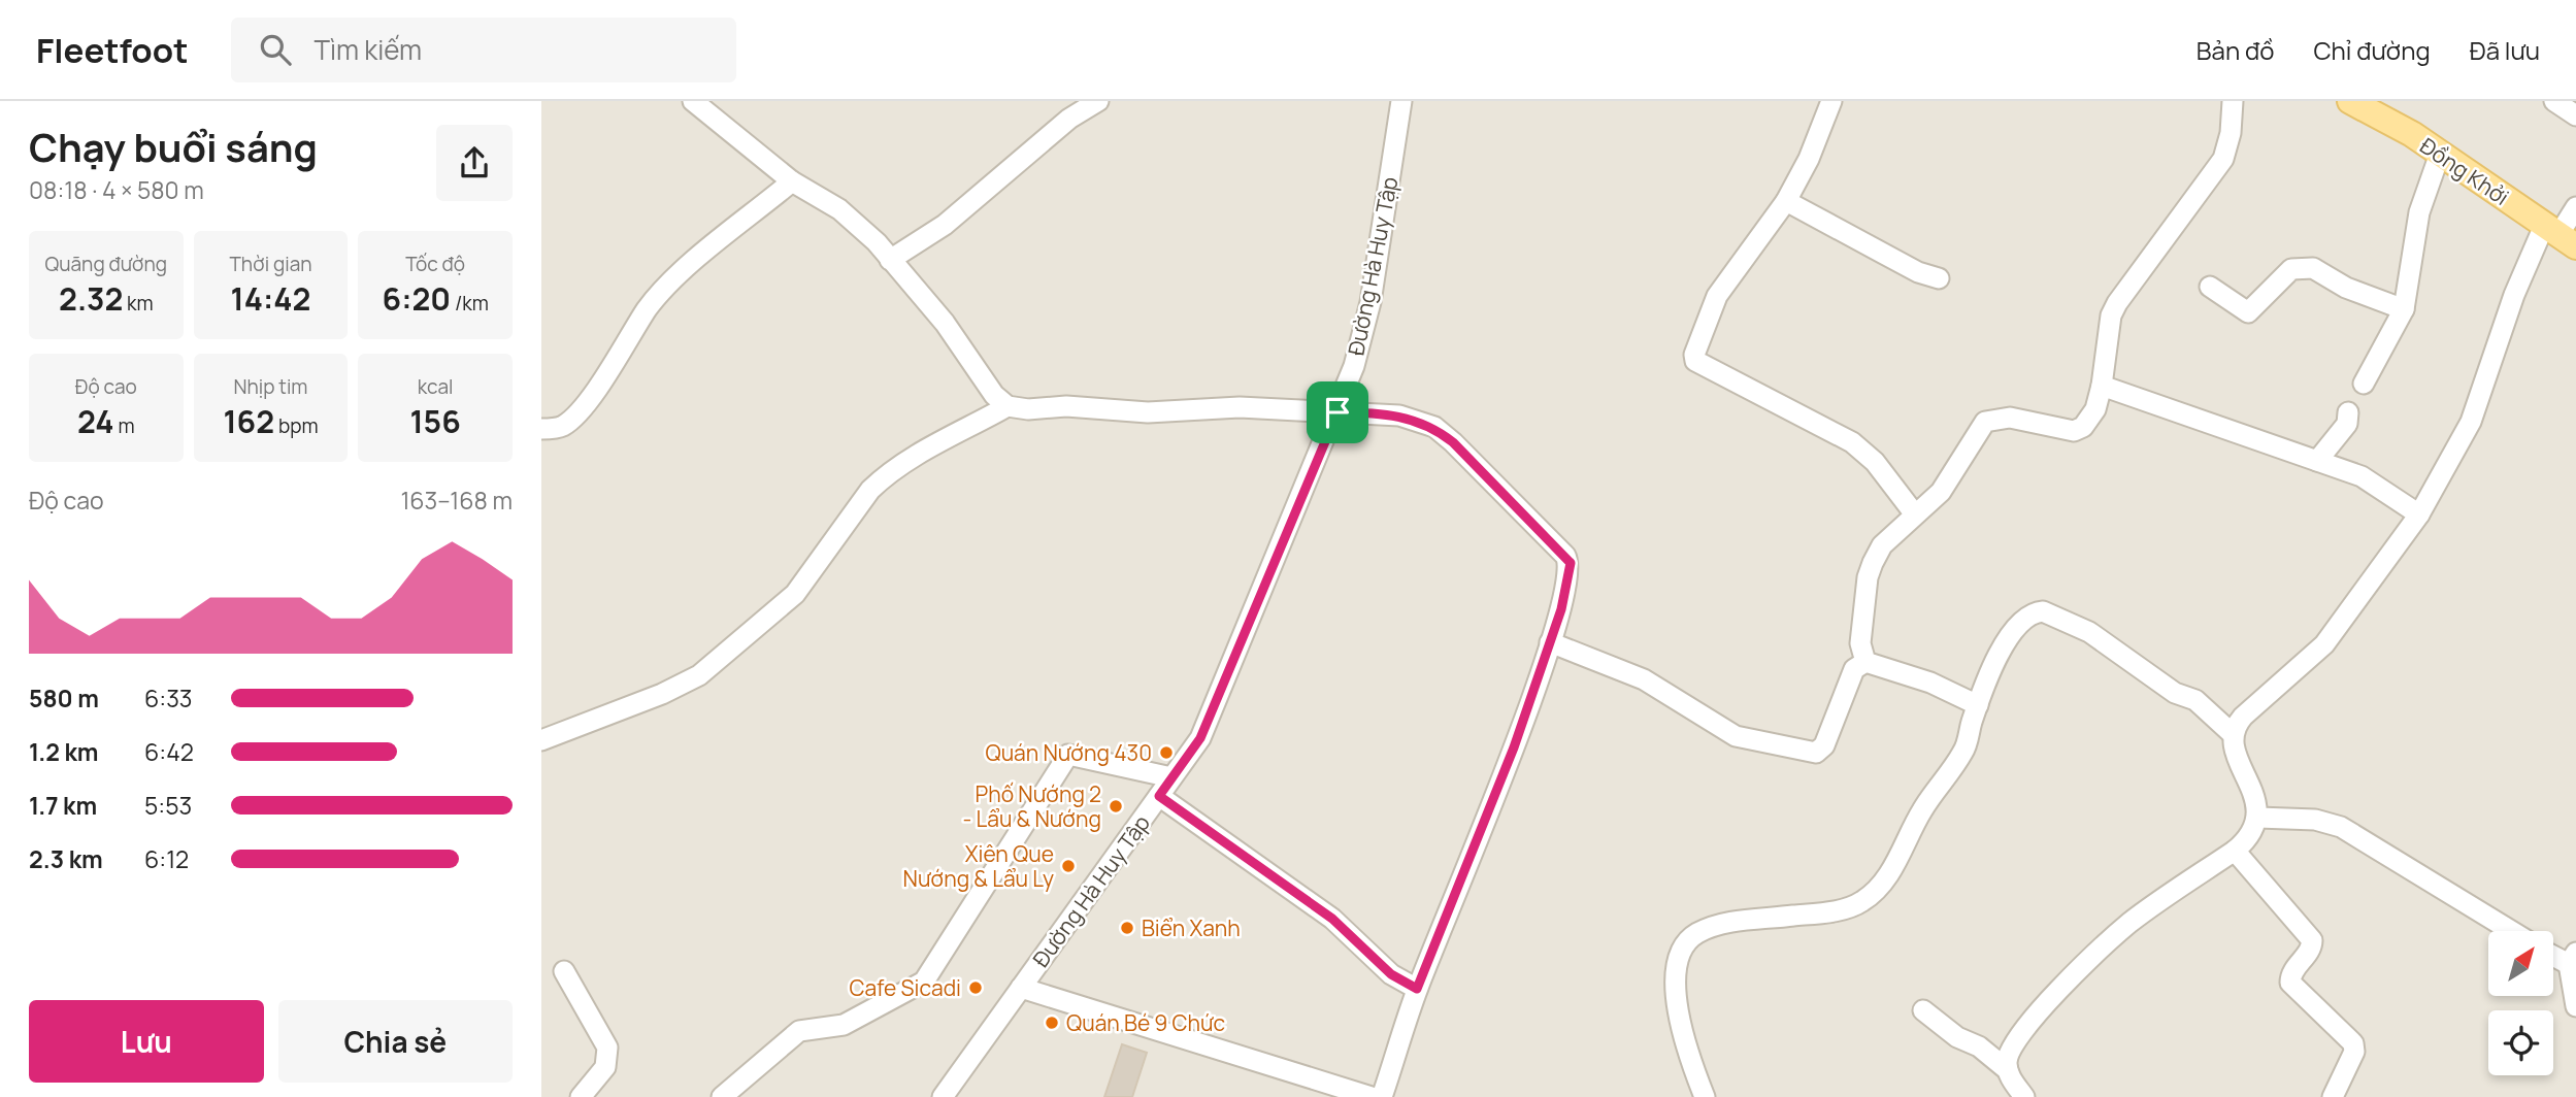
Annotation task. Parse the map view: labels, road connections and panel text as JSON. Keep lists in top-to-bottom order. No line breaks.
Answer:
{"streets":{"main road":["Đồng Khởi"],"street":["Đường Hà Huy Tập"]},"places":["Quán Nướng 430","Phố Nướng 2 - Lẩu & Nướng","Xiên Que Nướng & Lẩu Ly","Biển Xanh","Cafe Sicadi","Quán Bé 9 Chức"],"north":"top right","page":{"header":"Fleetfoot","search":"Tìm kiếm","nav":["Bản đồ","Chỉ đường","Đã lưu"],"heading":["Chạy buổi sáng","08:18 · 4 × 580 m"],"stats":[["Quãng đường","2.32 km"],["Thời gian","14:42"],["Tốc độ","6:20 /km"],["Độ cao","24 m"],["Nhịp tim","162 bpm"],["kcal","156"]],"chart":["Độ cao","163–168 m"],"list":[{"name":"580 m","note":"6:33"},{"name":"1.2 km","note":"6:42"},{"name":"1.7 km","note":"5:53"},{"name":"2.3 km","note":"6:12"}],"buttons":["Lưu","Chia sẻ"]}}
